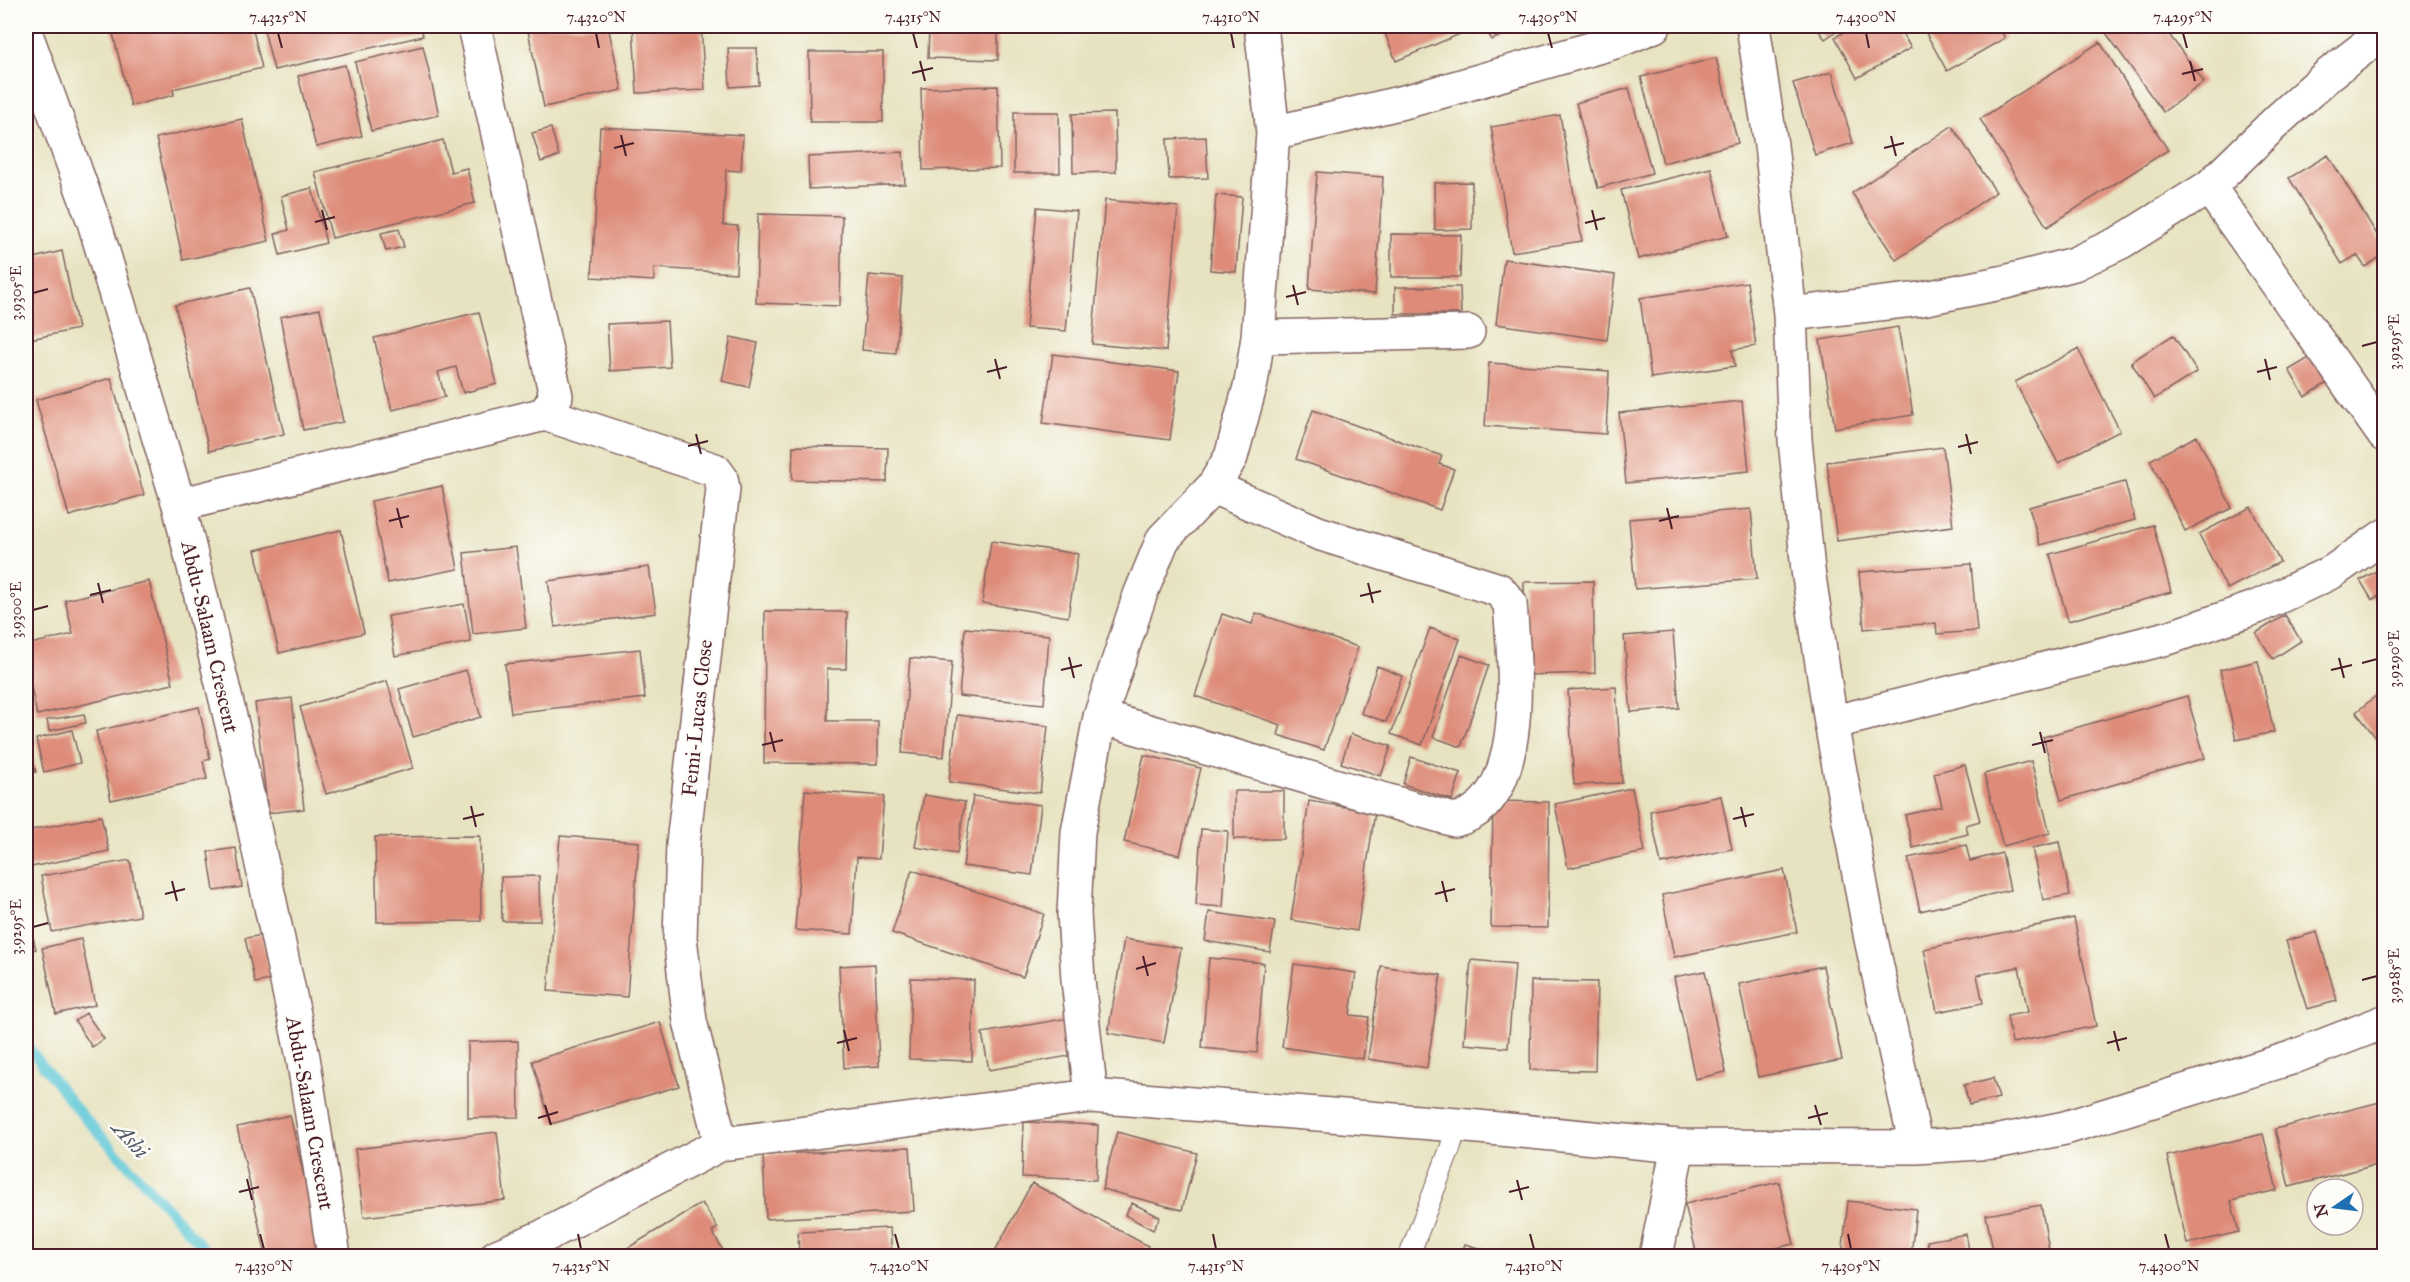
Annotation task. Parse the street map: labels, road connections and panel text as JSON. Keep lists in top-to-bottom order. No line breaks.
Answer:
{"streets":{"street":["Abdu-Salaam Crescent","Femi-Lucas Close"]},"water":["Ashi"],"north":"left","coordinates":["7.4325°N","7.4320°N","7.4315°N","7.4310°N","7.4305°N","7.4300°N","7.4295°N","3.9305°E","3.9295°E","3.9300°E","3.9290°E","3.9285°E","7.4330°N"]}
